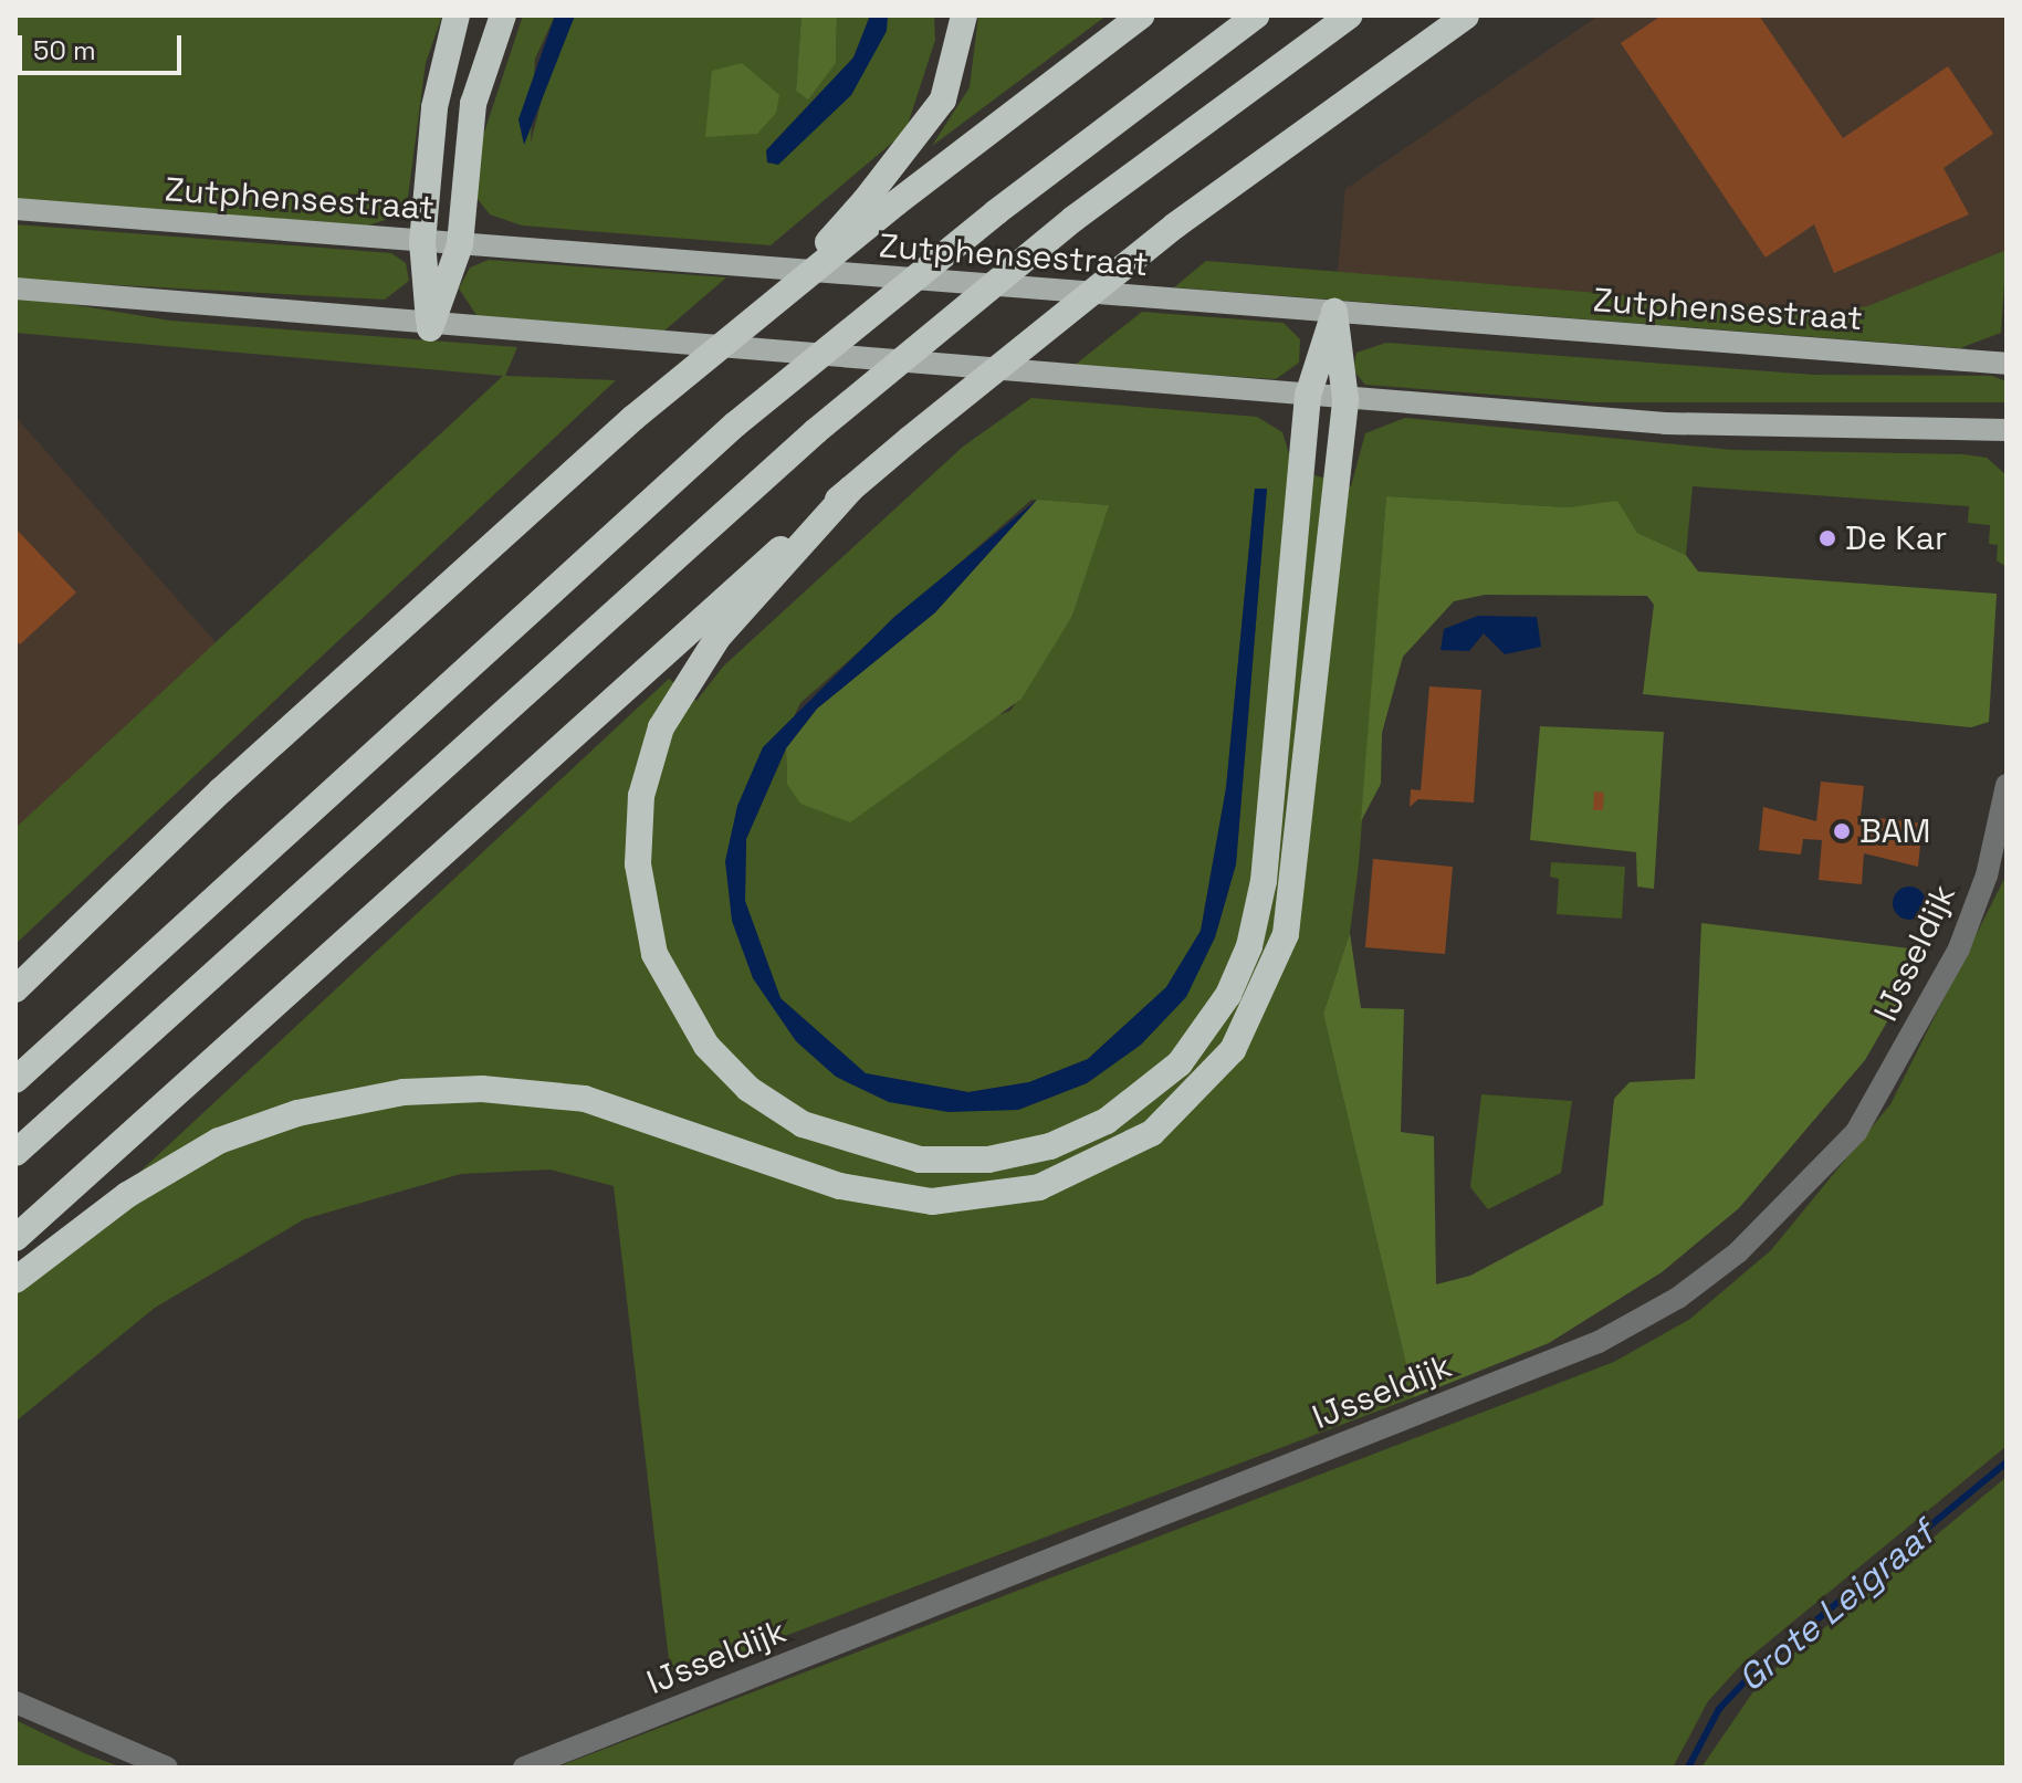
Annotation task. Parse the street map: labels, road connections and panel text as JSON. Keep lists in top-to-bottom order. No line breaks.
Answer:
{"streets":{"main road":["Zutphensestraat"],"street":["IJsseldijk"]},"water":["Grote Leigraaf"],"places":["De Kar","BAM"],"scale_bar":"50 m"}
